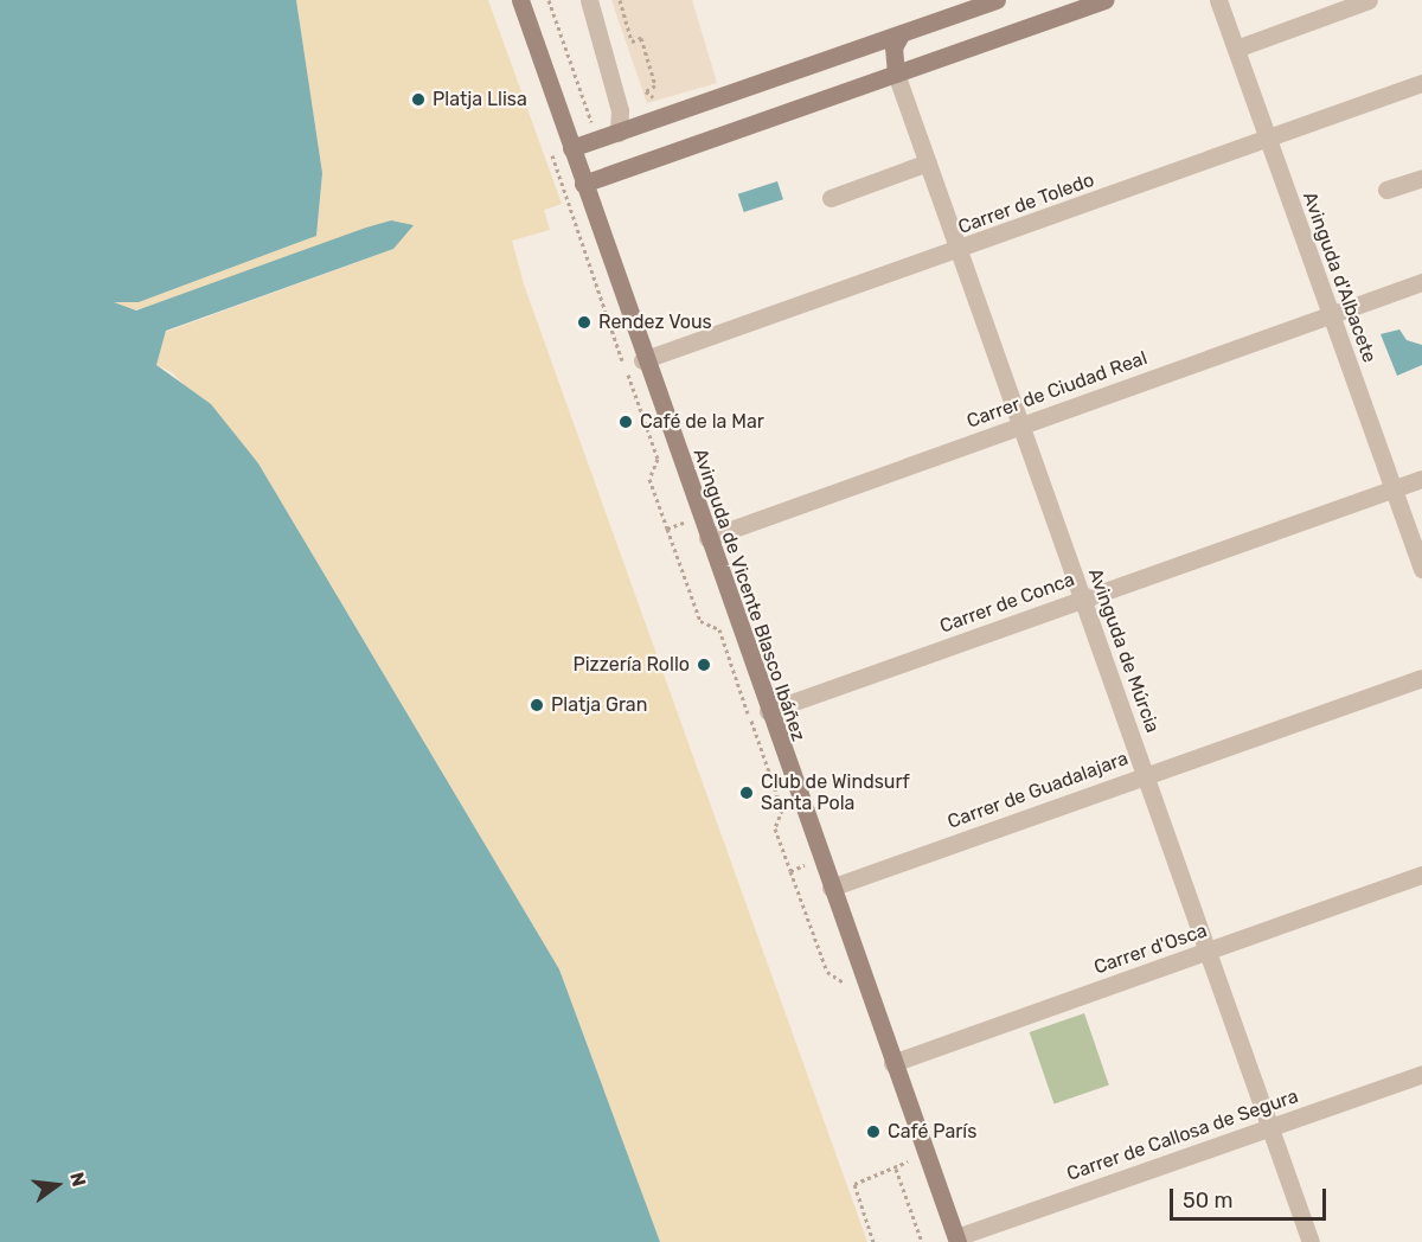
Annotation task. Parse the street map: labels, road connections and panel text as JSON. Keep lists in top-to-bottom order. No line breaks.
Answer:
{"streets":{"street":["Carrer de Toledo","Avinguda d'Albacete","Carrer de Ciudad Real","Avinguda de Vicente Blasco Ibáñez","Carrer de Conca","Avinguda de Múrcia","Carrer de Guadalajara","Carrer d'Osca","Carrer de Callosa de Segura"]},"crossings":[["Carrer de Toledo","Avinguda d'Albacete"],["Carrer de Toledo","Avinguda de Vicente Blasco Ibáñez"],["Carrer de Toledo","Avinguda de Múrcia"],["Avinguda d'Albacete","Carrer de Ciudad Real"],["Avinguda d'Albacete","Carrer de Conca"],["Carrer de Ciudad Real","Avinguda de Vicente Blasco Ibáñez"],["Carrer de Ciudad Real","Avinguda de Múrcia"],["Avinguda de Vicente Blasco Ibáñez","Carrer de Conca"],["Avinguda de Vicente Blasco Ibáñez","Carrer de Guadalajara"],["Avinguda de Vicente Blasco Ibáñez","Carrer d'Osca"],["Avinguda de Vicente Blasco Ibáñez","Carrer de Callosa de Segura"],["Carrer de Conca","Avinguda de Múrcia"],["Avinguda de Múrcia","Carrer de Guadalajara"],["Avinguda de Múrcia","Carrer d'Osca"],["Avinguda de Múrcia","Carrer de Callosa de Segura"]],"places":["Platja Llisa","Rendez Vous","Café de la Mar","Pizzería Rollo","Platja Gran","Club de Windsurf Santa Pola","Café París"],"scale_bar":"50 m","north":"right"}
